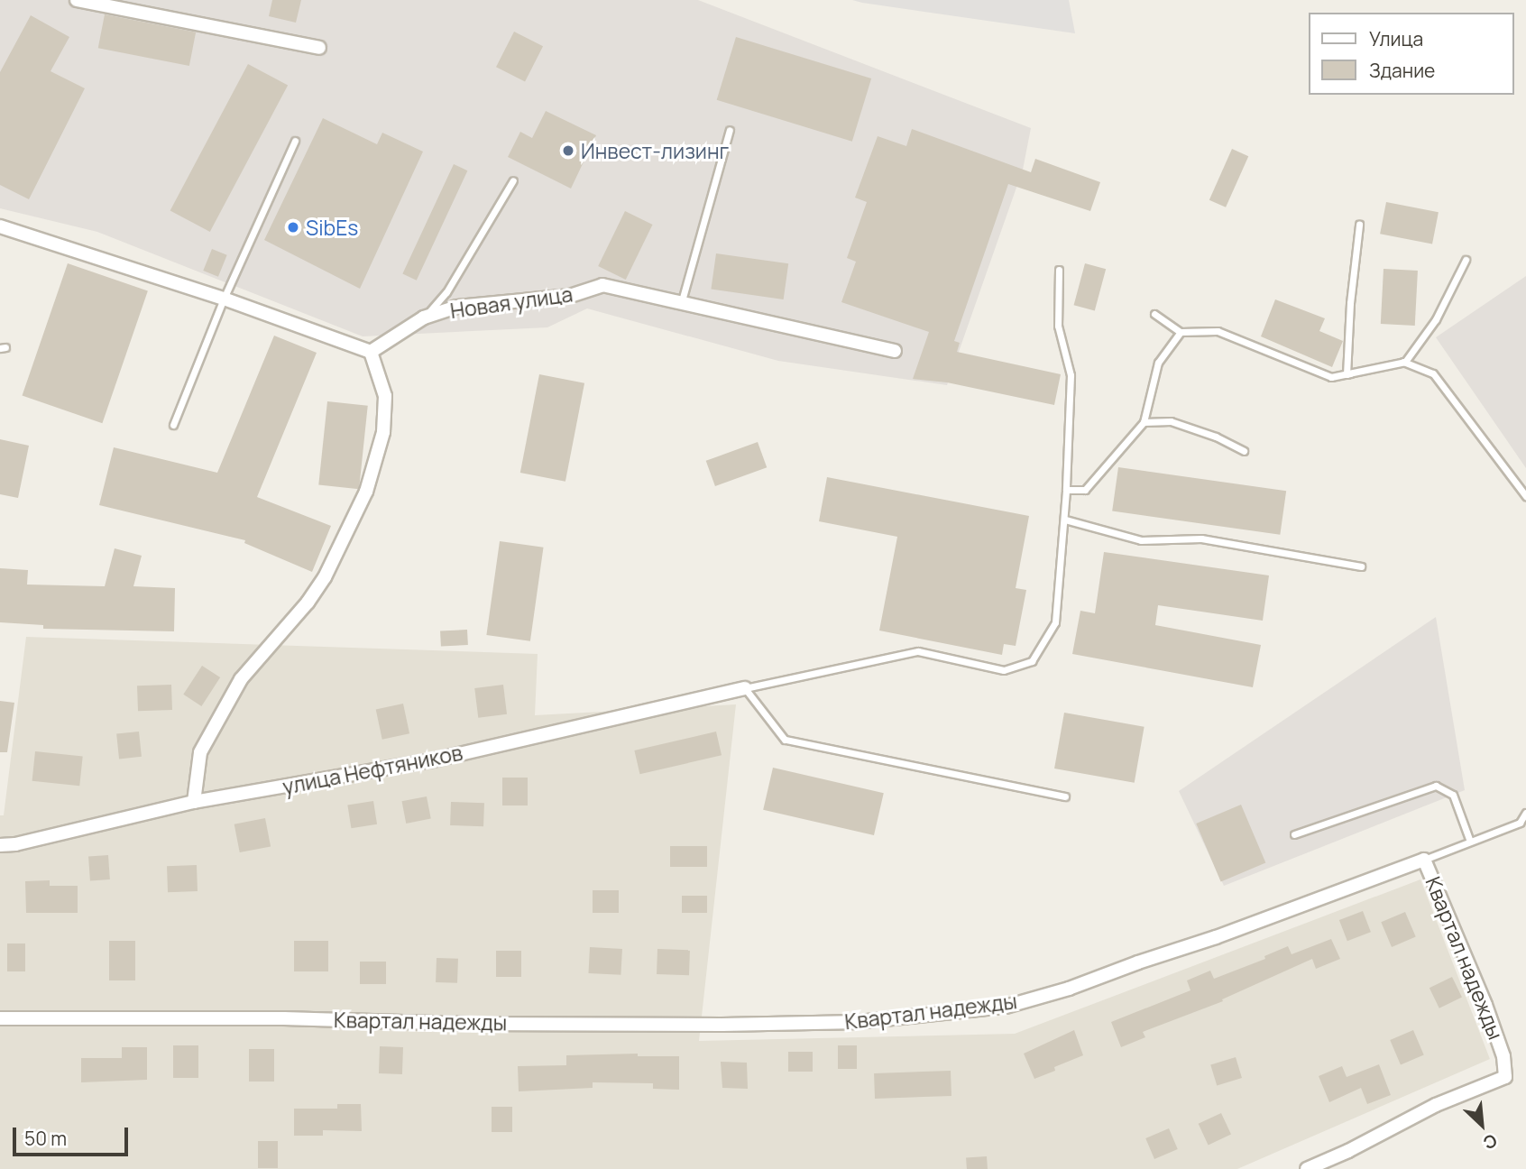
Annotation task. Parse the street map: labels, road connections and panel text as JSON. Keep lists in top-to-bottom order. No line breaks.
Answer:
{"streets":{"street":["Новая улица","улица Нефтяников","Квартал надежды"]},"places":["Инвест-лизинг","SibEs"],"legend":["Улица","Здание"],"scale_bar":"50 m","north":"bottom right"}
